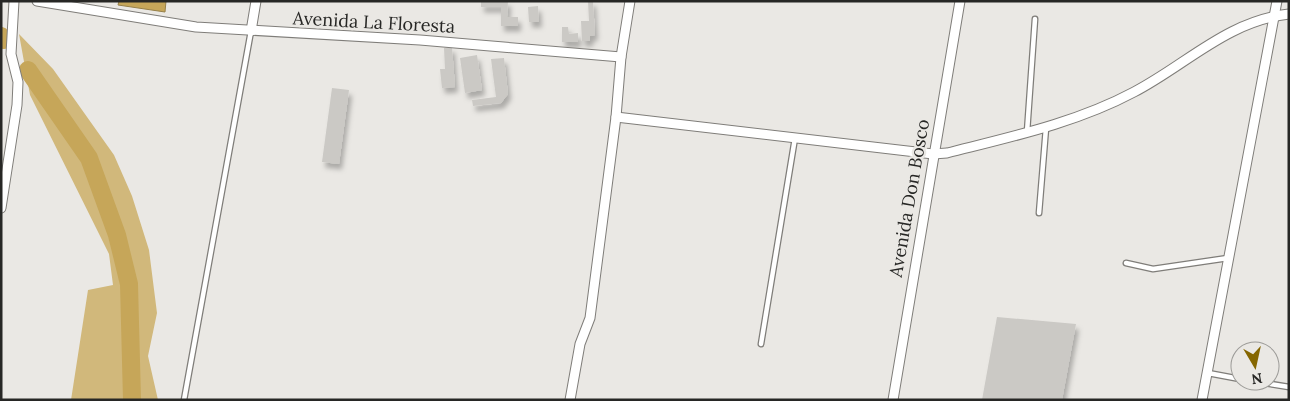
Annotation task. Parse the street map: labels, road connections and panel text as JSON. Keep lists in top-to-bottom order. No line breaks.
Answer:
{"streets":{"street":["Avenida La Floresta","Avenida Don Bosco"]},"north":"bottom"}
